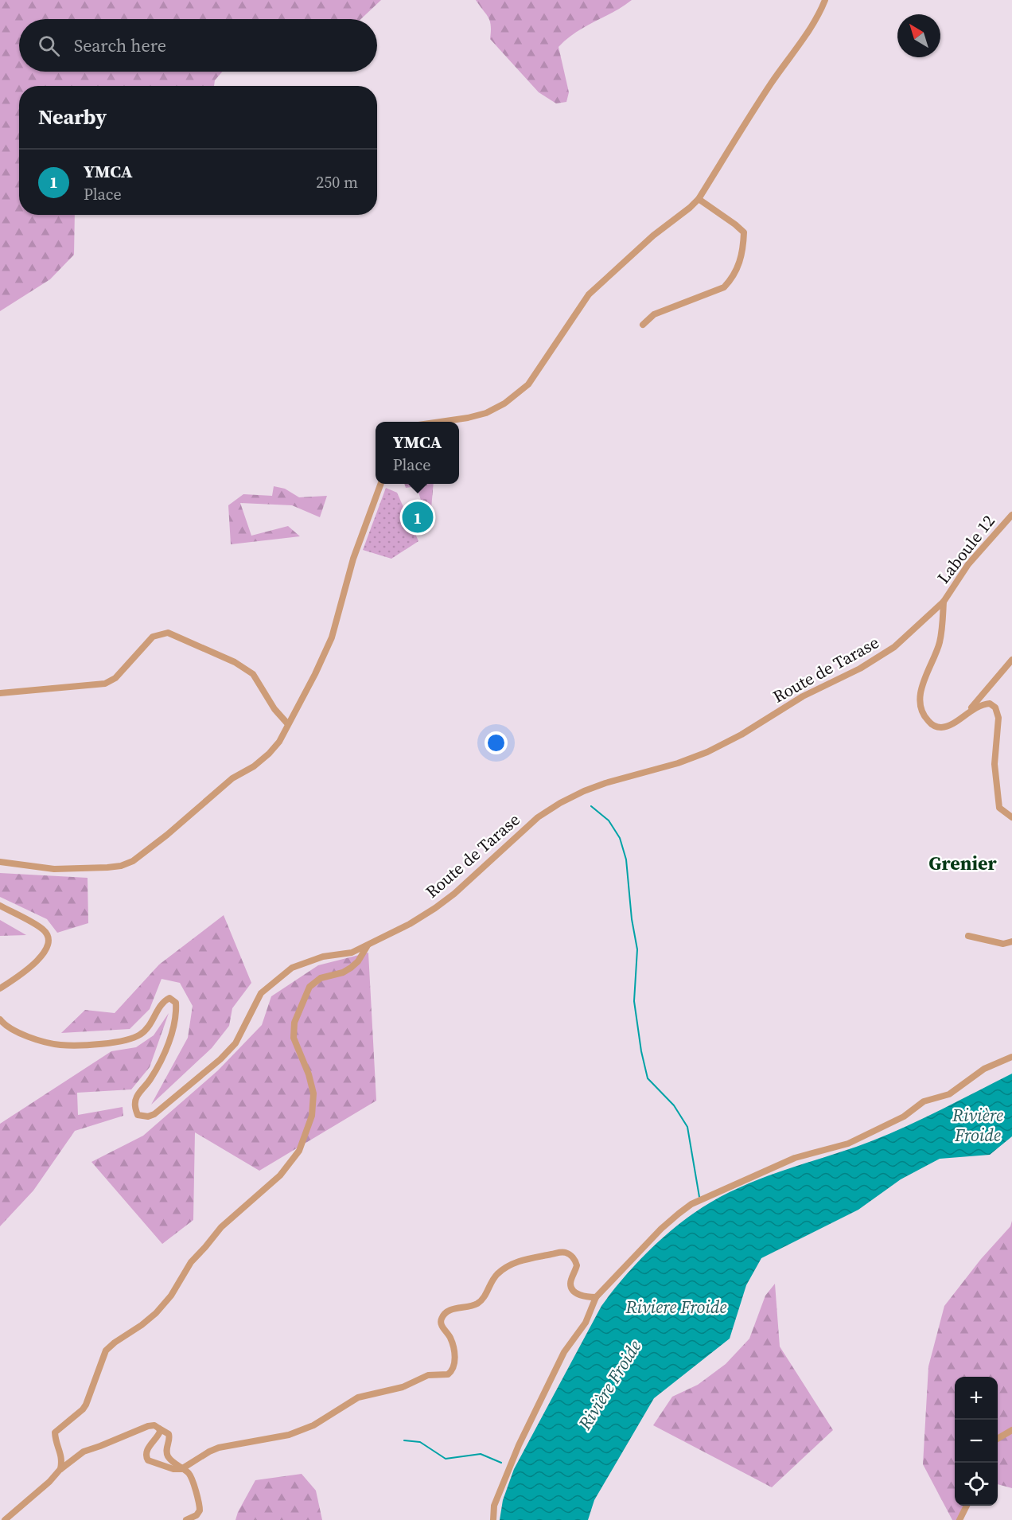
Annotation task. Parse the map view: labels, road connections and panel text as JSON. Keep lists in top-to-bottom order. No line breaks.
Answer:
{"streets":{"street":["Laboule 12","Route de Tarase"]},"crossings":[["Laboule 12","Route de Tarase"]],"districts":["Grenier"],"water":["Rivière Froide","Riviere Froide"],"north":"top left","page":{"search":"Search here","heading":"Nearby","list":[{"mark":"1","name":"YMCA","note":"Place","value":"250 m"}],"popup":["YMCA","Place"],"pins":"1","map_buttons":["+","−"]}}
